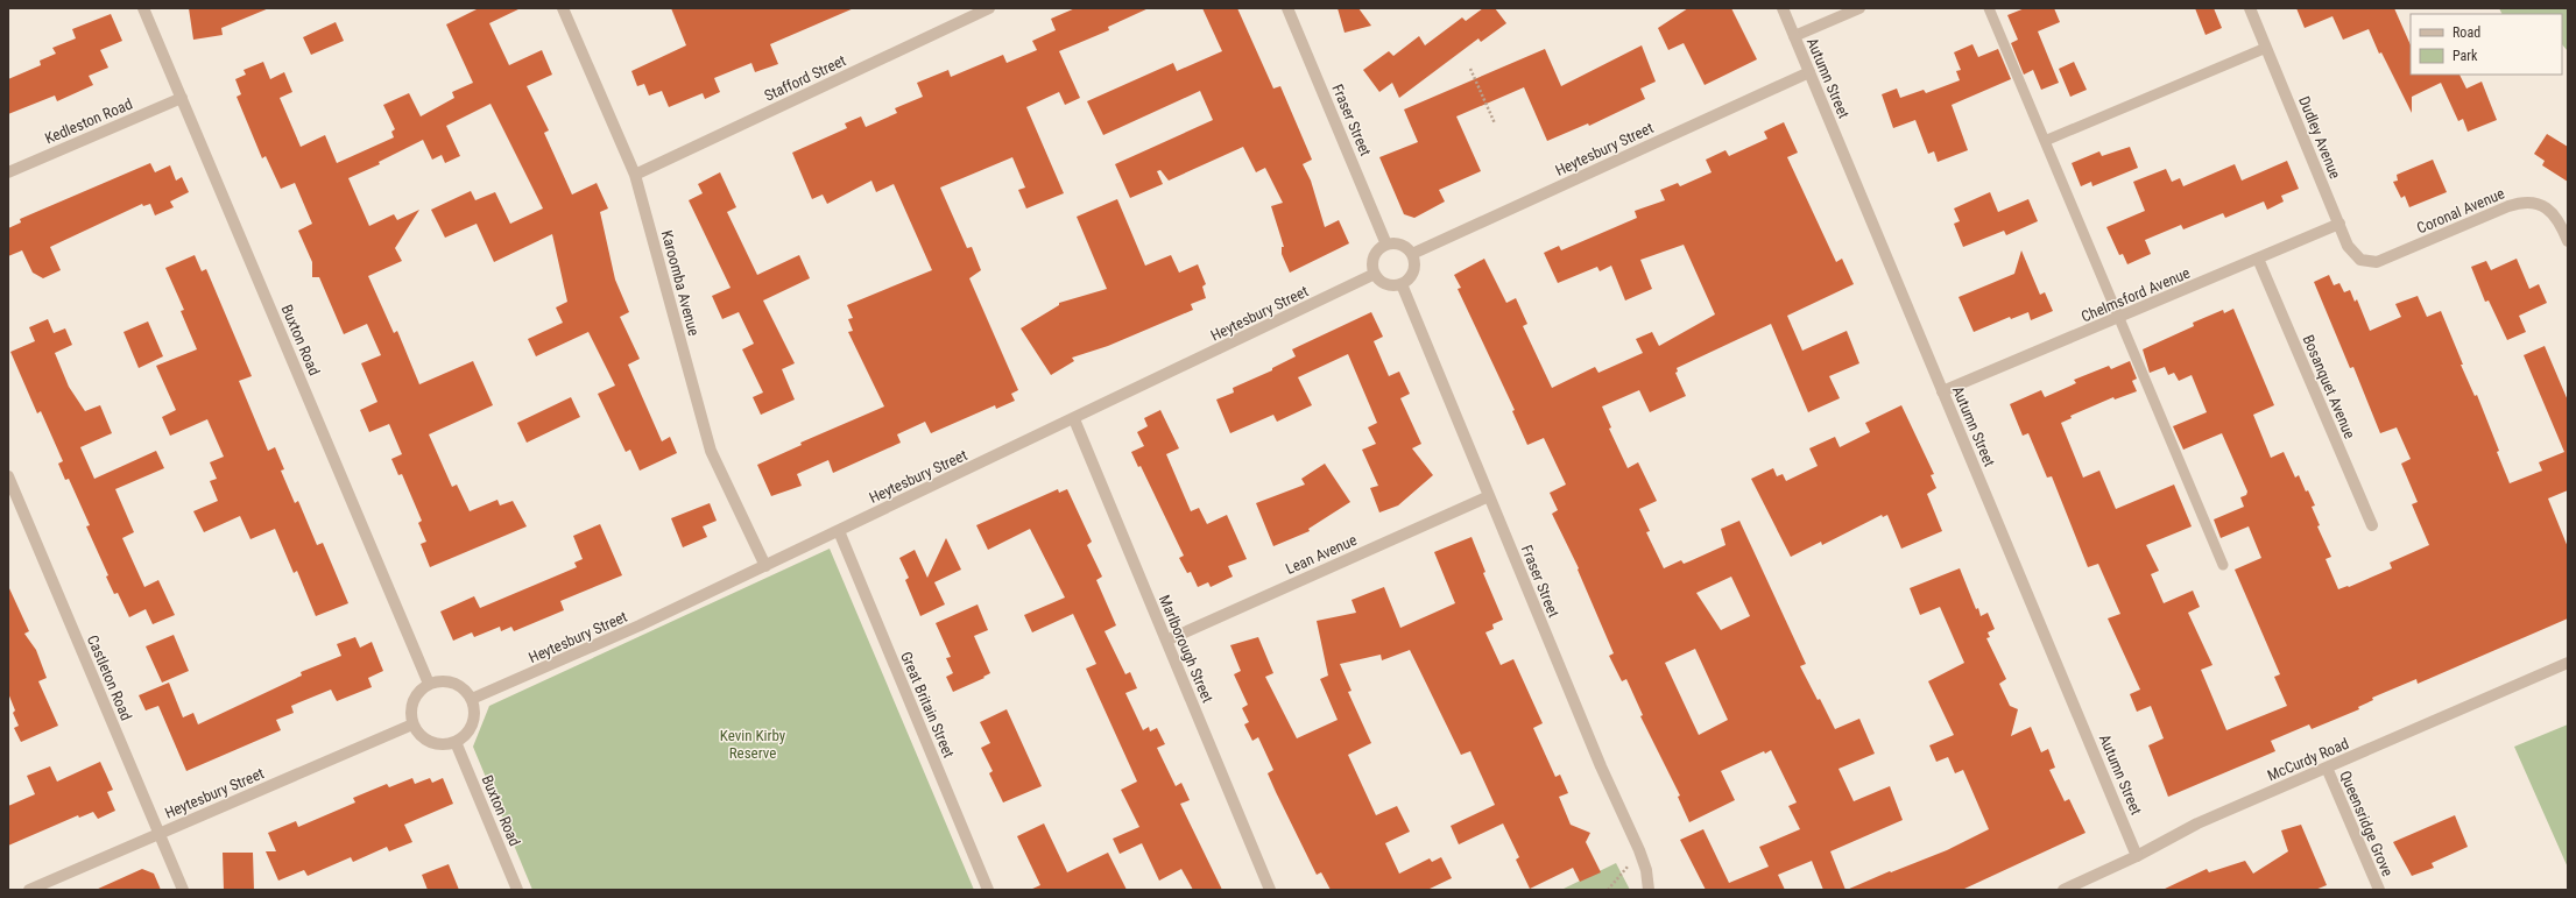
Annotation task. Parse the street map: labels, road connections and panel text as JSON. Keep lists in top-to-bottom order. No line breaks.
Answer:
{"streets":{"street":["Stafford Street","Autumn Street","Fraser Street","Kedleston Road","Dudley Avenue","Heytesbury Street","Coronal Avenue","Karoomba Avenue","Chelmsford Avenue","Buxton Road","Bosanquet Avenue","Lean Avenue","Marlborough Street","Castleton Road","Great Britain Street","McCurdy Road","Queensridge Grove"]},"crossings":[["Stafford Street","Karoomba Avenue"],["Autumn Street","Heytesbury Street"],["Autumn Street","Chelmsford Avenue"],["Autumn Street","McCurdy Road"],["Fraser Street","Heytesbury Street"],["Fraser Street","Lean Avenue"],["Kedleston Road","Buxton Road"],["Dudley Avenue","Coronal Avenue"],["Dudley Avenue","Chelmsford Avenue"],["Heytesbury Street","Karoomba Avenue"],["Heytesbury Street","Buxton Road"],["Heytesbury Street","Marlborough Street"],["Heytesbury Street","Castleton Road"],["Heytesbury Street","Great Britain Street"],["Chelmsford Avenue","Bosanquet Avenue"],["Lean Avenue","Marlborough Street"],["McCurdy Road","Queensridge Grove"]],"parks":["Kevin Kirby Reserve"],"legend":["Road","Park"]}
